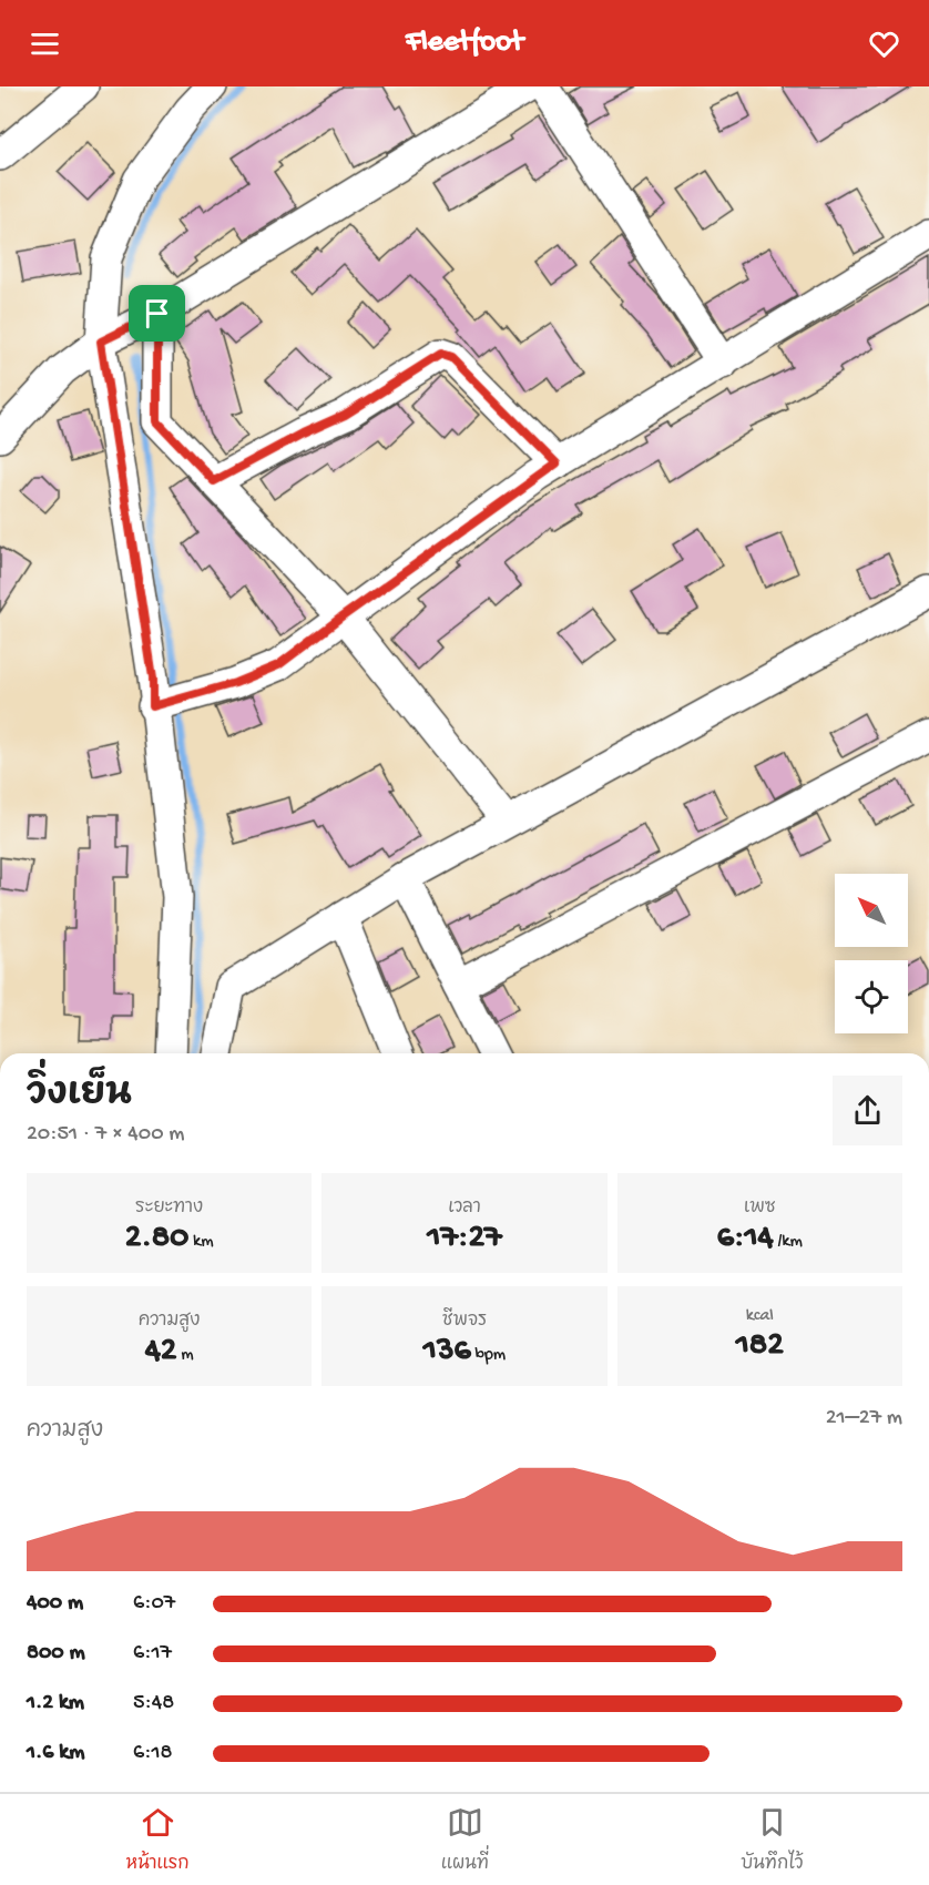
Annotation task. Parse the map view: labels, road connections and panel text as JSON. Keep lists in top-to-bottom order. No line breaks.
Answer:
{"north":"top left","page":{"header":"Fleetfoot","heading":["วิ่งเย็น","20:51 · 7 × 400 m"],"stats":[["ระยะทาง","2.80 km"],["เวลา","17:27"],["เพซ","6:14 /km"],["ความสูง","42 m"],["ชีพจร","136 bpm"],["kcal","182"]],"chart":["ความสูง","21–27 m"],"list":[{"name":"400 m","note":"6:07"},{"name":"800 m","note":"6:17"},{"name":"1.2 km","note":"5:48"},{"name":"1.6 km","note":"6:18"}],"tabs":["หน้าแรก","แผนที่","บันทึกไว้"]}}
